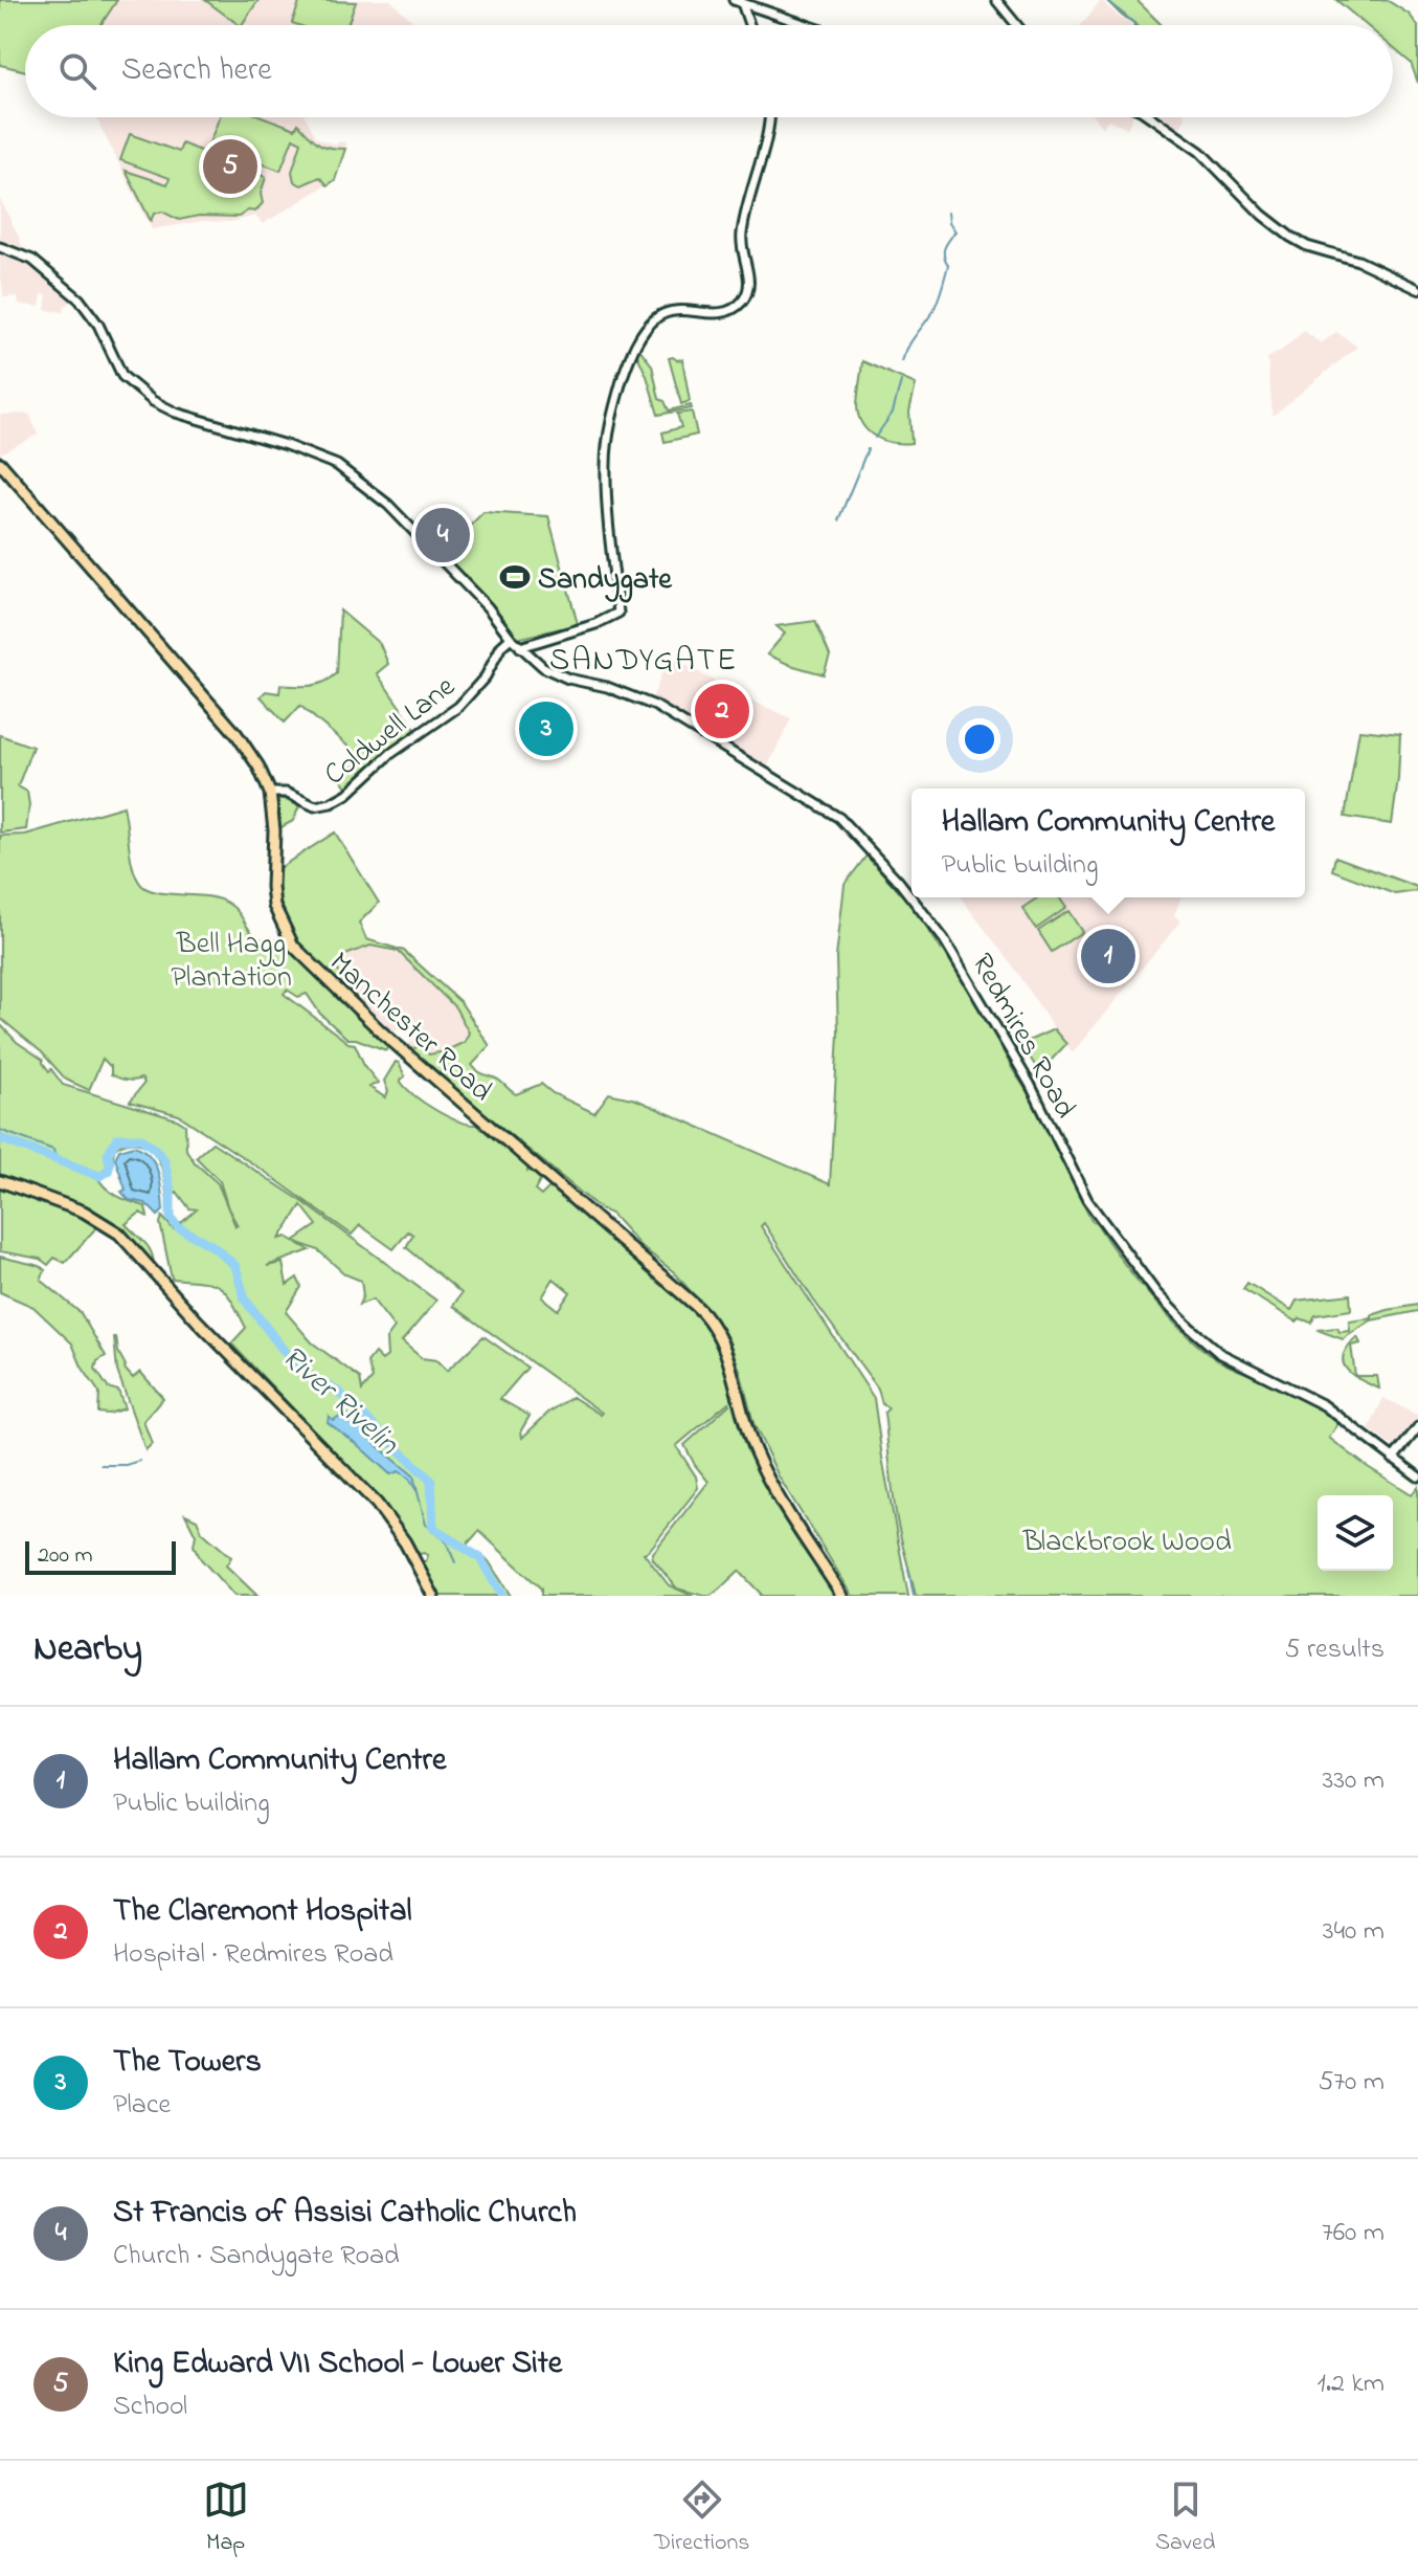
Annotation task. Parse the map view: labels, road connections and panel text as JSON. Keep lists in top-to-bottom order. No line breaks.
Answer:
{"streets":{"main road":["Manchester Road"],"street":["Coldwell Lane","Redmires Road"]},"crossings":[["Coldwell Lane","Manchester Road"],["Coldwell Lane","Redmires Road"]],"districts":["SANDYGATE"],"water":["River Rivelin"],"parks":["Bell Hagg Plantation","Blackbrook Wood"],"places":{"sports":["Sandygate"]},"scale_bar":"200 m","page":{"search":"Search here","pins":["5","4","2","3","1"],"popup":["Hallam Community Centre","Public building"],"scale":"200 m","heading":["Nearby","5 results"],"list":[{"mark":"1","name":"Hallam Community Centre","note":"Public building","value":"330 m"},{"mark":"2","name":"The Claremont Hospital","note":"Hospital · Redmires Road","value":"340 m"},{"mark":"3","name":"The Towers","note":"Place","value":"570 m"},{"mark":"4","name":"St Francis of Assisi Catholic Church","note":"Church · Sandygate Road","value":"760 m"},{"mark":"5","name":"King Edward VII School - Lower Site","note":"School","value":"1.2 km"}],"nav":["Map","Directions","Saved"]}}
